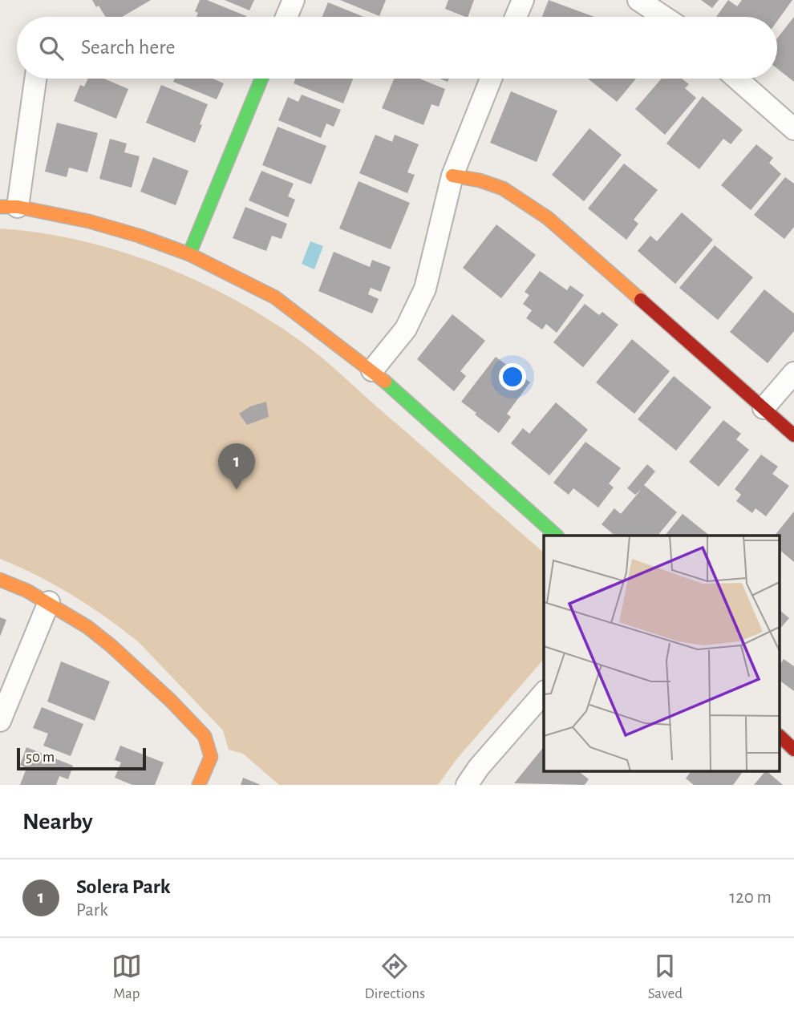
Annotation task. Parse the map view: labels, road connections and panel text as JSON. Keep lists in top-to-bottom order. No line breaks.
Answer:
{"scale_bar":"50 m","page":{"search":"Search here","pins":"1","scale":"50 m","heading":"Nearby","list":[{"mark":"1","name":"Solera Park","note":"Park","value":"120 m"}],"nav":["Map","Directions","Saved"]}}
